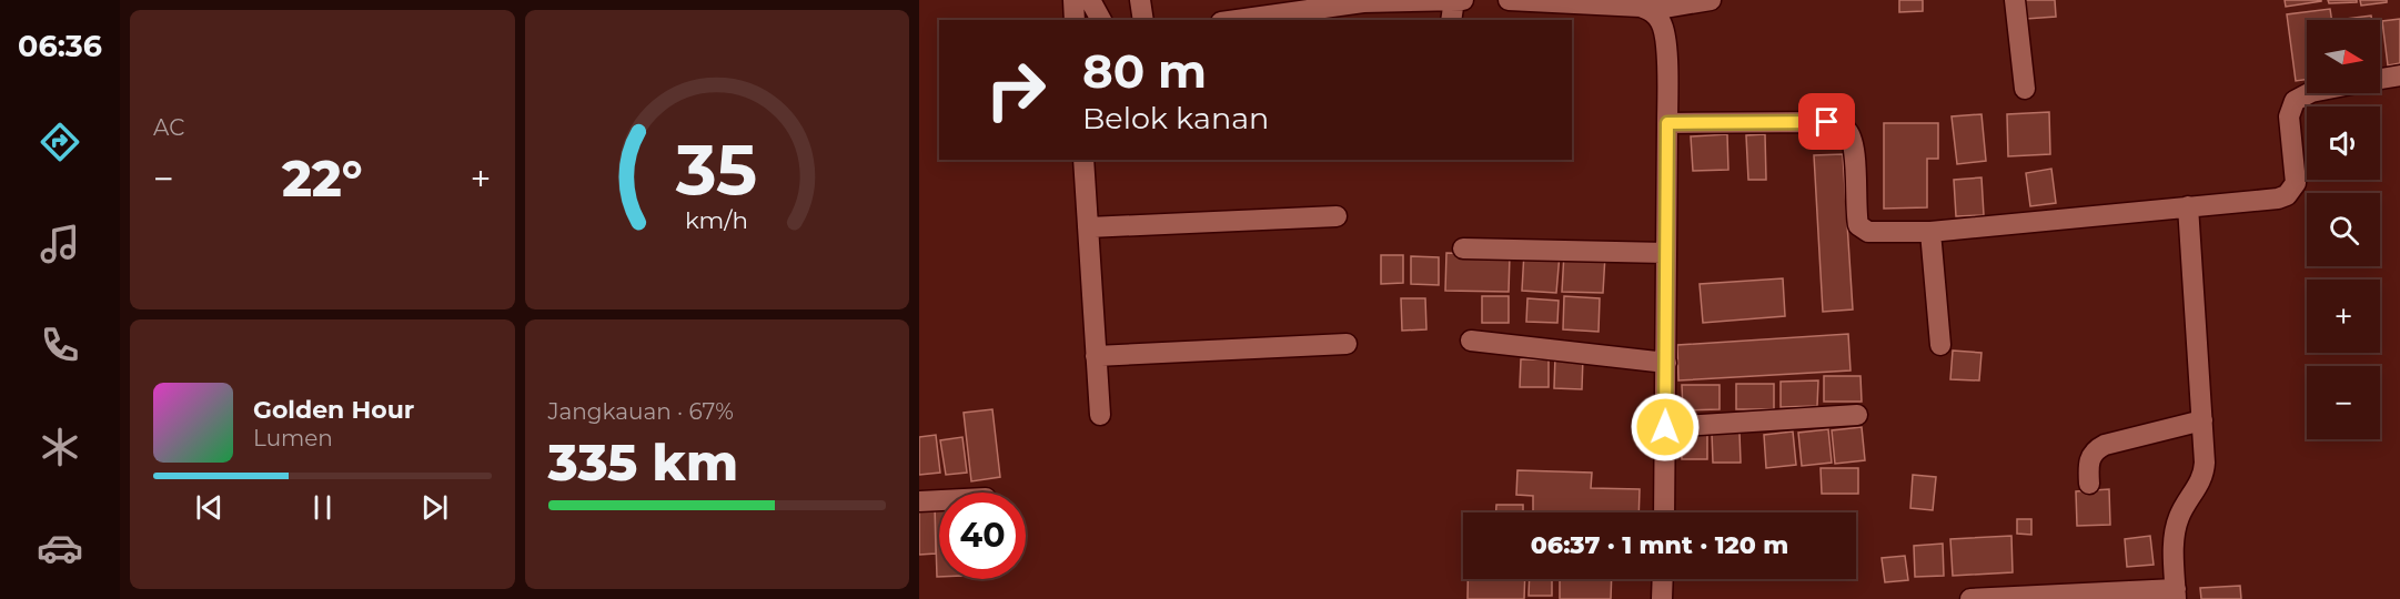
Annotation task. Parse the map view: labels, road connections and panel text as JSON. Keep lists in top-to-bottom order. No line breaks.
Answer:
{"north":"right","page":{"tabs":"06:36","tile":["AC",["Jangkauan · 67%","335 km"]],"map_buttons":["+","−"],"turn":["80 m","Belok kanan"],"heat":["−","22°","+"],"song":["Golden Hour","Lumen"],"limit":"40","trip":"06:37 · 1 mnt · 120 m","gauge":["35","km/h"]}}
